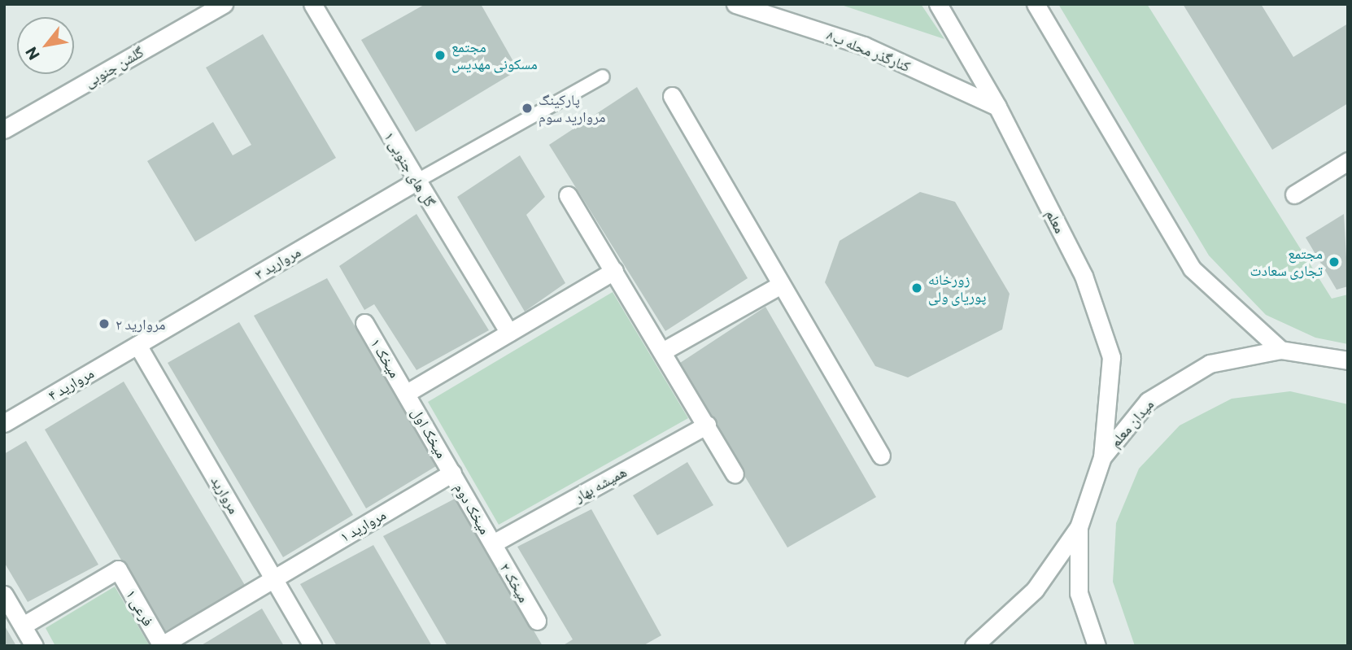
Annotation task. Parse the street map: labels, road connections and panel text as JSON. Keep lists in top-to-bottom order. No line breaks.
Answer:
{"streets":{"street":["کنارگذر محله ب۸","گلشن جنوبی","گل های جنوبی ۱","معلم","مروارید ۳","میخک ۱","مروارید ۴","میدان معلم","میخک اول","همیشه بهار","مروارید","میخک دوم","مروارید ۱","میخک ۲","فرعی ۱"]},"crossings":[["کنارگذر محله ب۸","معلم"],["گل های جنوبی ۱","مروارید ۳"],["معلم","میدان معلم"],["مروارید ۳","مروارید ۴"],["مروارید ۳","مروارید"],["میخک ۱","میخک اول"],["مروارید ۴","مروارید"],["میخک اول","میخک دوم"],["میخک اول","مروارید ۱"],["همیشه بهار","میخک دوم"],["همیشه بهار","میخک ۲"],["مروارید","مروارید ۱"],["میخک دوم","مروارید ۱"],["میخک دوم","میخک ۲"]],"places":["مجتمع مسکونی مهدیس","پارکینگ مروارید سوم","مجتمع تجاری سعادت","زورخانه پوریای ولی","مروارید ۲"],"north":"bottom left"}
